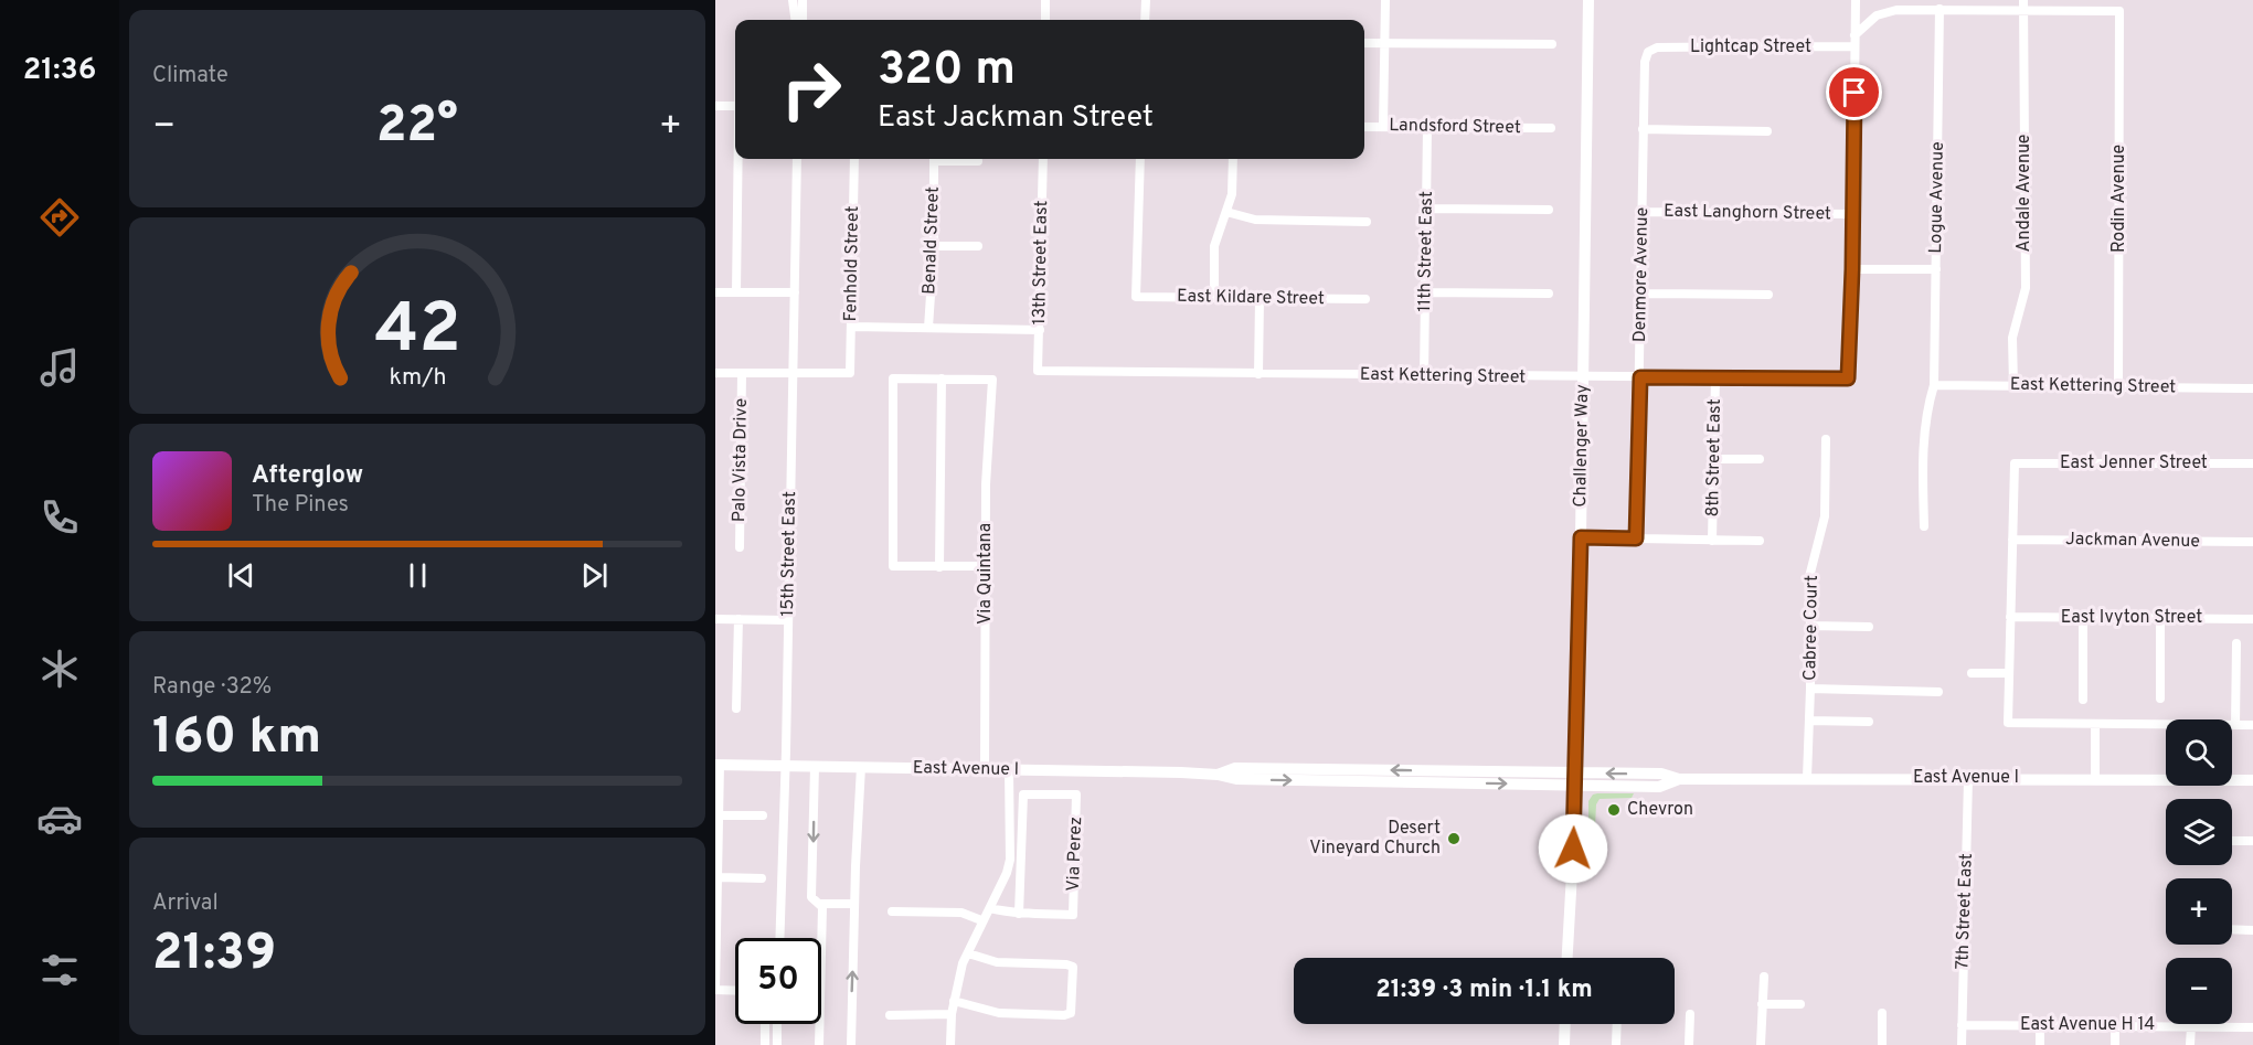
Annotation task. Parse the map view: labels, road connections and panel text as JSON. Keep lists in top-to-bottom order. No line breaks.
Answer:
{"streets":{"main road":["Challenger Way","East Avenue I"],"street":["Lightcap Street","Landsford Street","Andale Avenue","Logue Avenue","Rodin Avenue","East Langhorn Street","Benald Street","11th Street East","13th Street East","Fenhold Street","Denmore Avenue","East Kildare Street","East Kettering Street","8th Street East","Palo Vista Drive","East Jenner Street","Jackman Avenue","15th Street East","Via Quintana","East Ivyton Street","Cabree Court","Via Perez","7th Street East","East Avenue H 14"]},"crossings":[["Lightcap Street","Denmore Avenue"],["Landsford Street","11th Street East"],["Andale Avenue","Rodin Avenue"],["Andale Avenue","East Kettering Street"],["Logue Avenue","East Kettering Street"],["Rodin Avenue","East Kettering Street"],["East Langhorn Street","Denmore Avenue"],["11th Street East","East Kettering Street"],["13th Street East","East Kettering Street"],["Fenhold Street","15th Street East"],["Denmore Avenue","East Kettering Street"],["East Kettering Street","Challenger Way"],["East Kettering Street","8th Street East"],["Challenger Way","East Avenue I"],["East Jenner Street","Jackman Avenue"],["15th Street East","East Avenue I"],["Via Quintana","East Avenue I"],["Cabree Court","East Avenue I"],["East Avenue I","7th Street East"],["7th Street East","East Avenue H 14"]],"places":["Chevron","Desert Vineyard Church"],"page":{"tabs":"21:36","tile":["Climate",["Range · 32%","160 km"],["Arrival","21:39"]],"turn":["320 m","East Jackman Street"],"heat":["−","22°","+"],"song":["Afterglow","The Pines"],"map_buttons":["+","−"],"limit":"50","trip":"21:39 · 3 min · 1.1 km","gauge":["42","km/h"]}}
